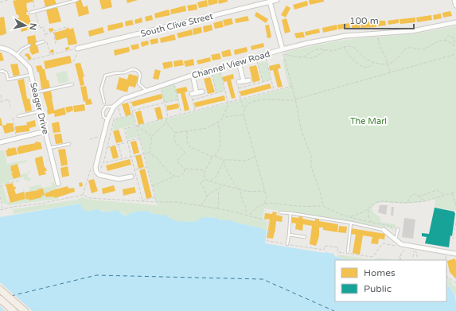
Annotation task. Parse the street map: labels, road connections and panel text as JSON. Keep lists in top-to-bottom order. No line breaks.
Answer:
{"streets":{"street":["South Clive Street","Channel View Road","Seager Drive"]},"parks":["The Marl"],"legend":["Homes","Public"],"scale_bar":"100 m","north":"right"}
